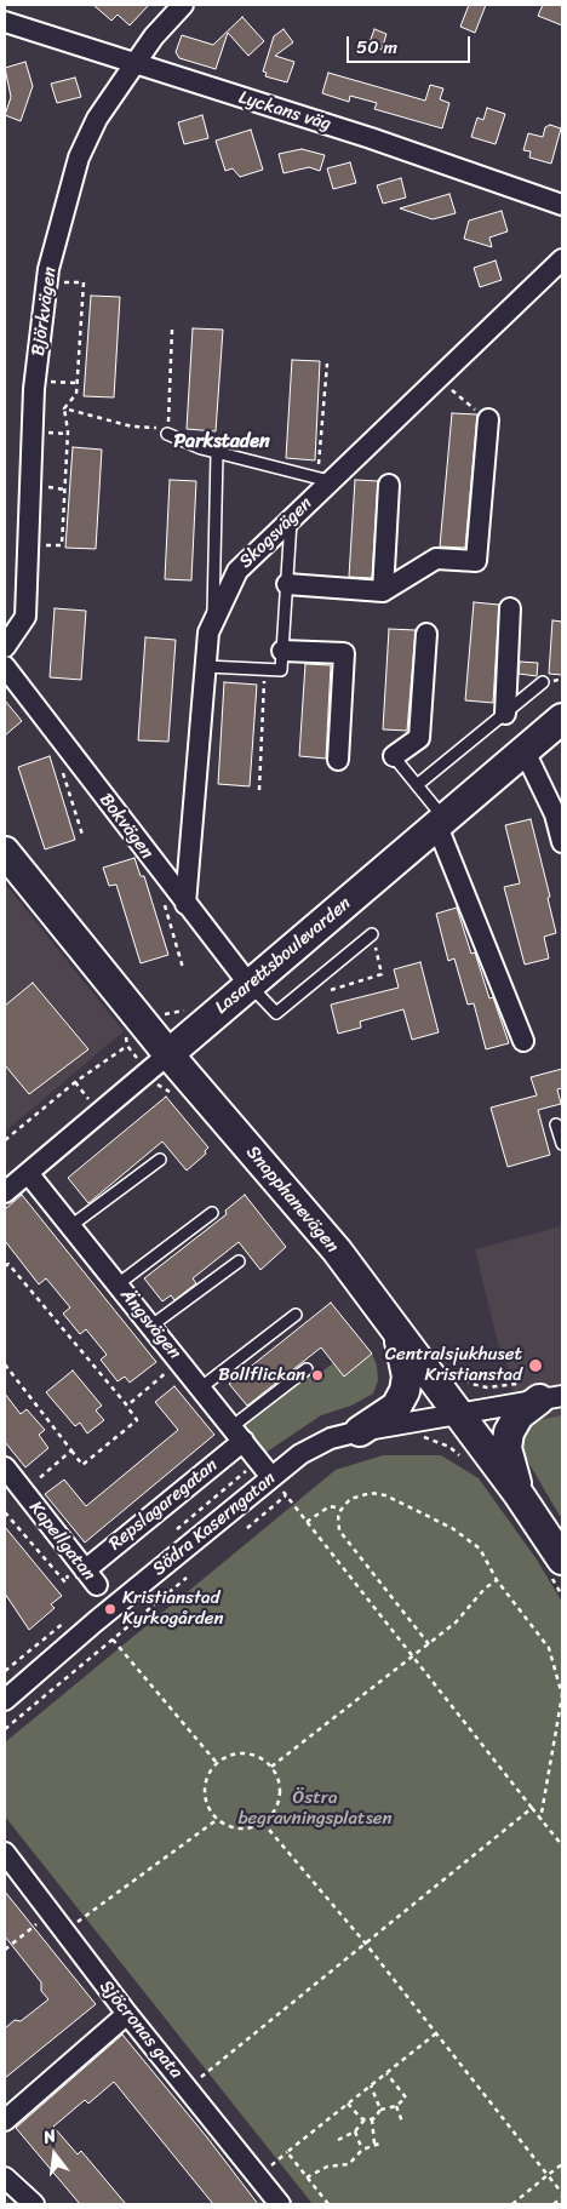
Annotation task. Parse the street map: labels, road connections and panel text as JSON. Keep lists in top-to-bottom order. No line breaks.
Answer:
{"streets":{"main road":["Lasarettsboulevarden","Snapphanevägen"],"street":["Lyckans väg","Björkvägen","Skogsvägen","Bokvägen","Ängsvägen","Repslagaregatan","Södra Kaserngatan","Kapellgatan","Sjöcronas gata"]},"crossings":[["Lyckans väg","Björkvägen"],["Skogsvägen","Bokvägen"],["Bokvägen","Lasarettsboulevarden"],["Lasarettsboulevarden","Snapphanevägen"],["Lasarettsboulevarden","Ängsvägen"],["Snapphanevägen","Södra Kaserngatan"],["Ängsvägen","Repslagaregatan"],["Ängsvägen","Södra Kaserngatan"],["Repslagaregatan","Kapellgatan"]],"districts":["Parkstaden"],"parks":["Östra begravningsplatsen"],"places":["Centralsjukhuset Kristianstad","Bollflickan","Kristianstad Kyrkogården"],"scale_bar":"50 m","north":"top"}
